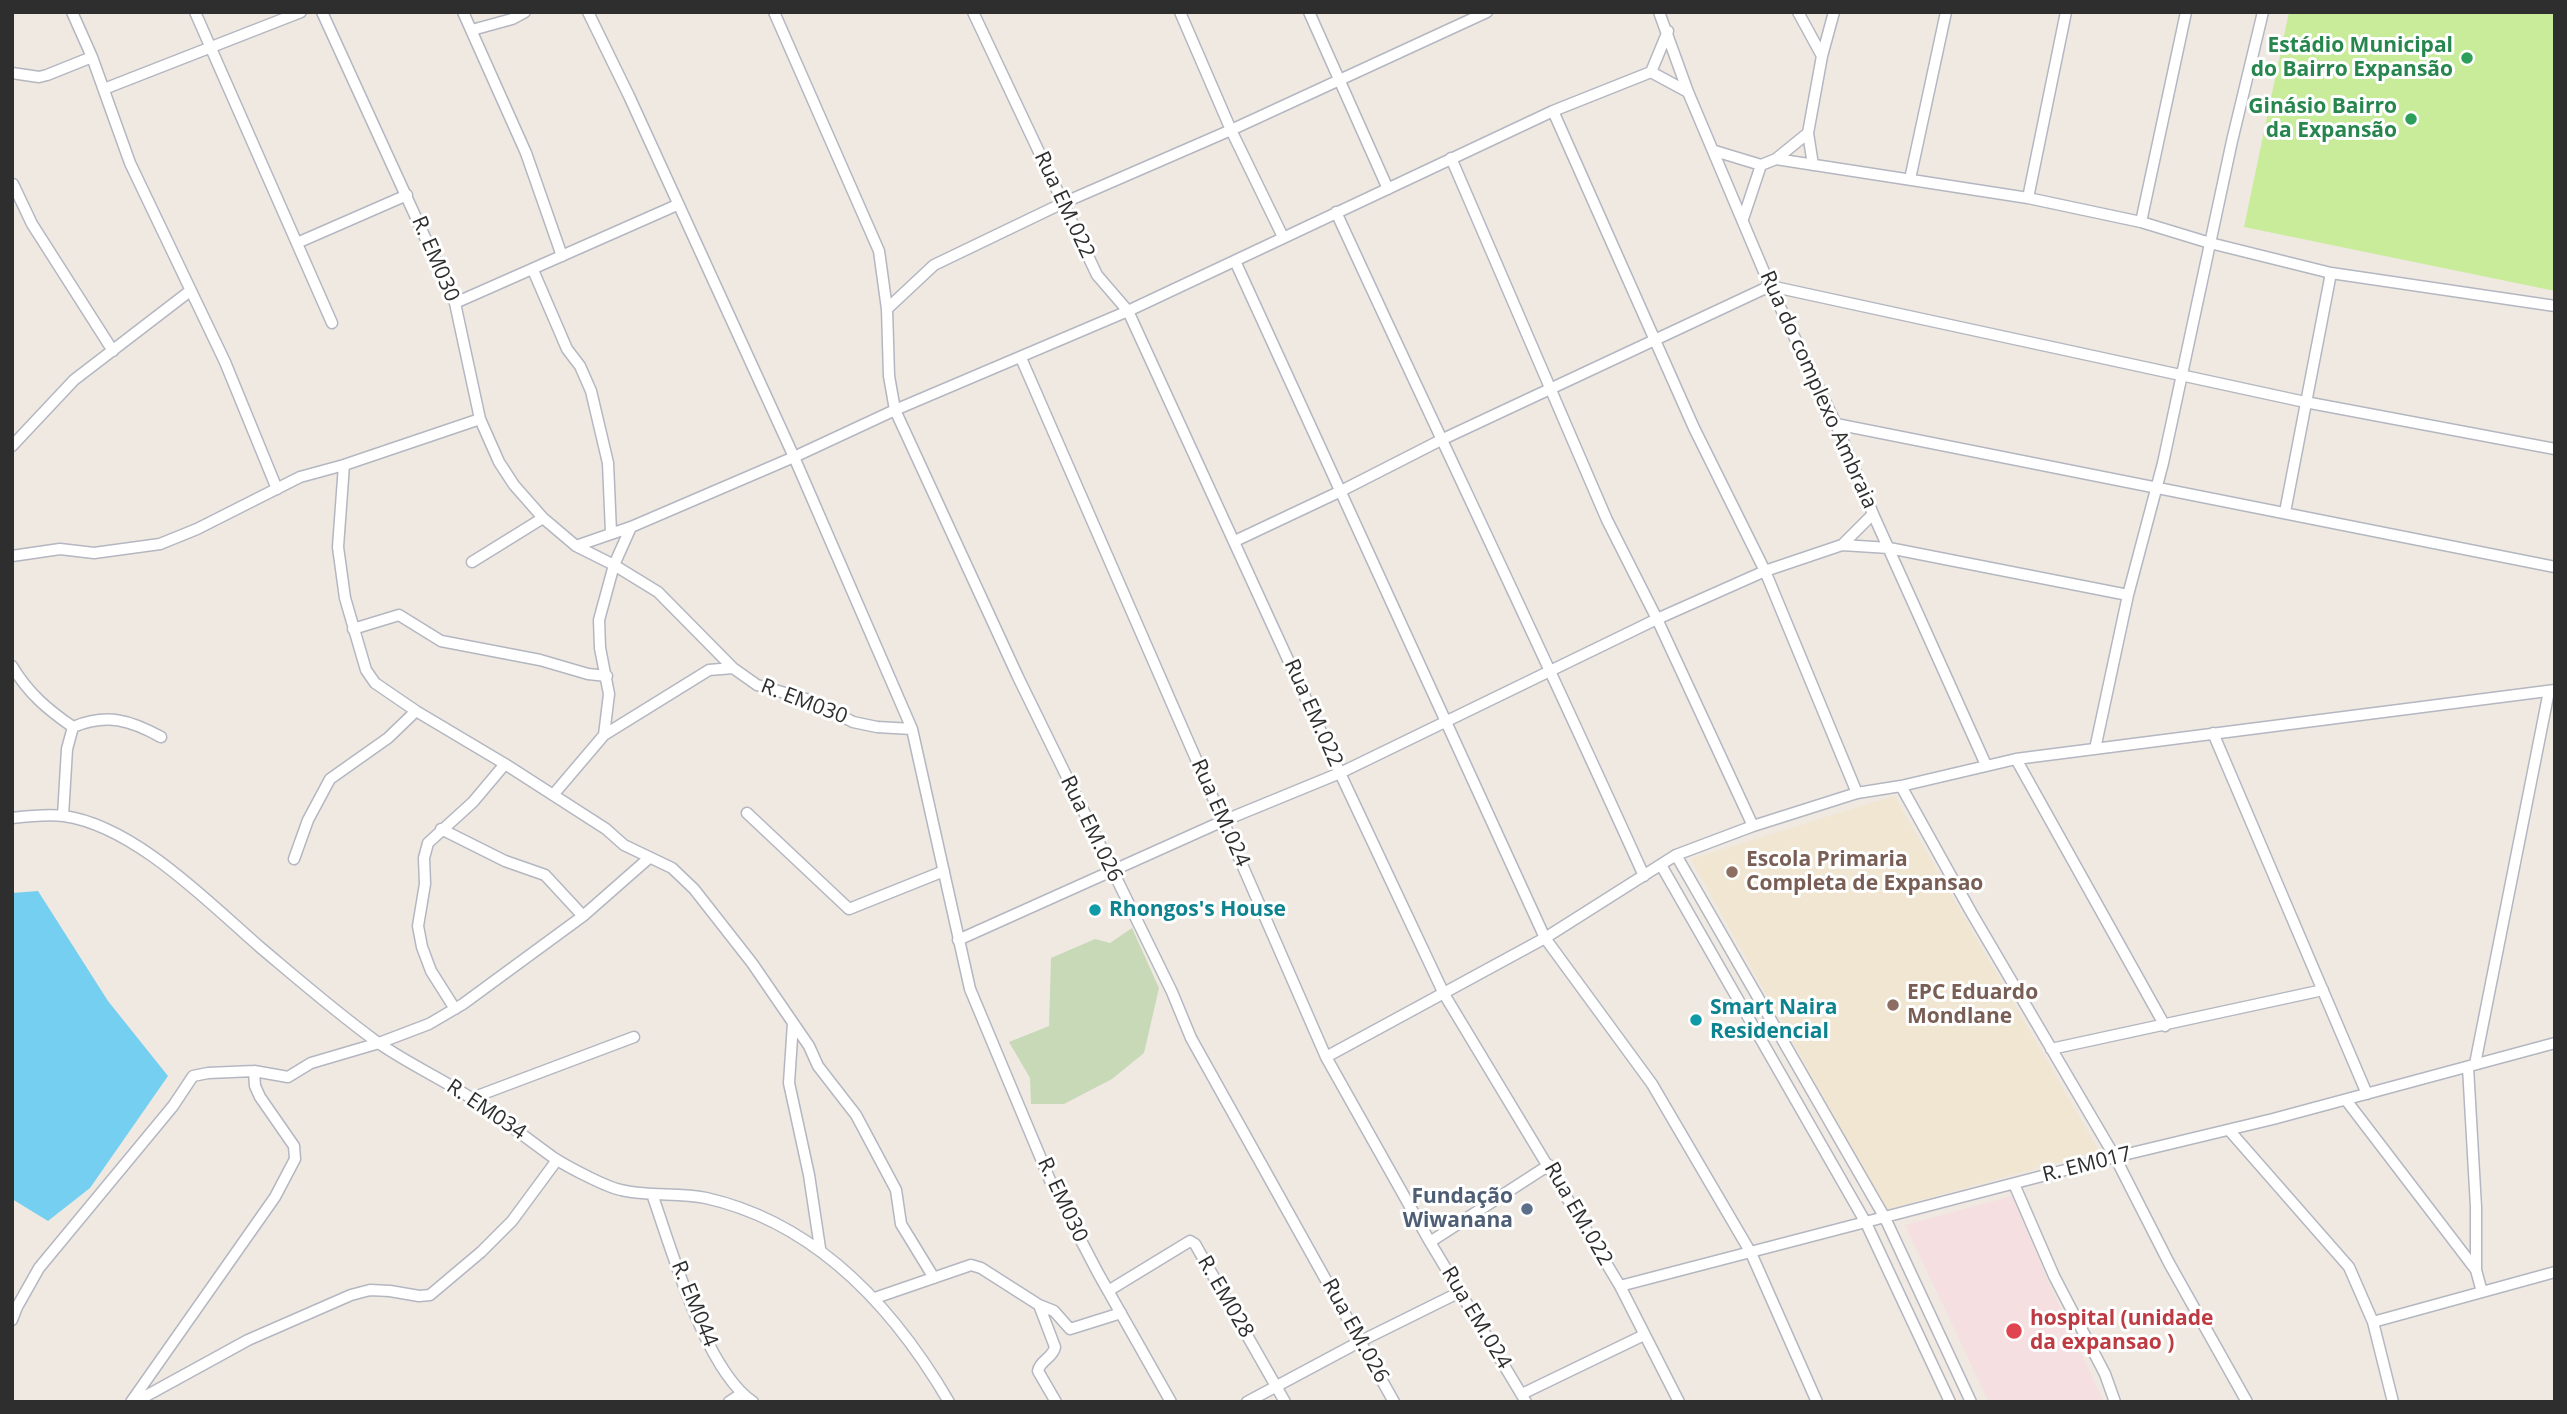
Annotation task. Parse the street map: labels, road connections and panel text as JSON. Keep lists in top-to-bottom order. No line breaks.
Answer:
{"streets":{"street":["Rua EM.022","R. EM030","Rua do complexo Ambraia","Rua EM.024","Rua EM.026","R. EM034","R. EM017","R. EM028","R. EM044"]},"crossings":[["Rua EM.022","R. EM017"],["R. EM030","R. EM028"],["R. EM034","R. EM044"]],"places":["Estádio Municipal do Bairro Expansão","Ginásio Bairro da Expansão","Escola Primaria Completa de Expansao","Rhongos's House","EPC Eduardo Mondlane","Smart Naira Residencial","Fundação Wiwanana","hospital (unidade da expansao )"]}
